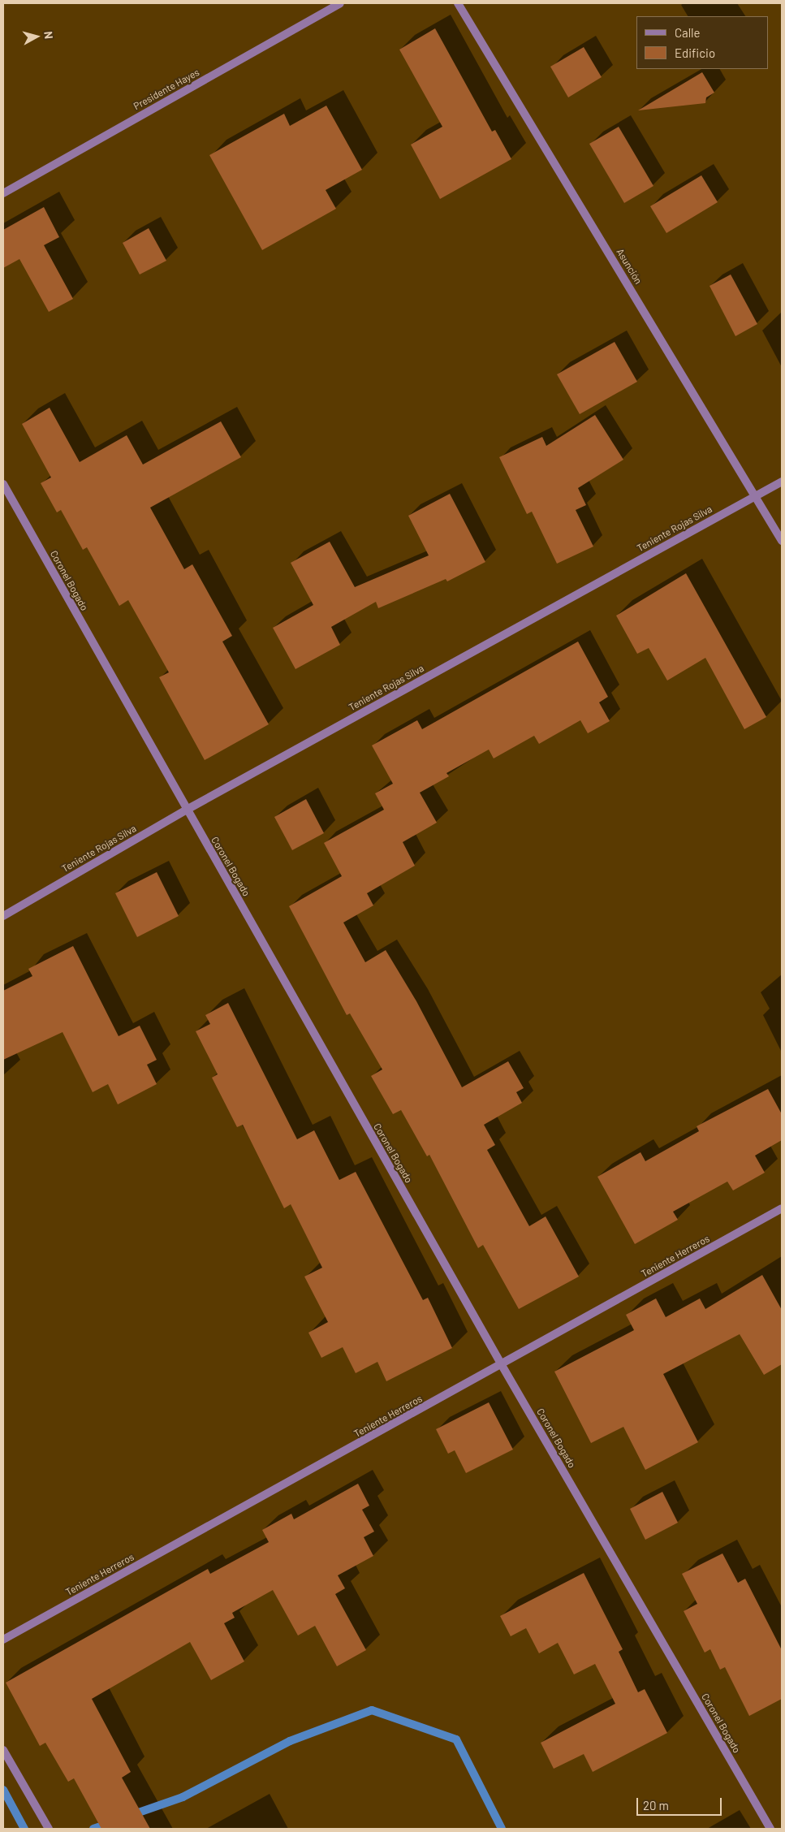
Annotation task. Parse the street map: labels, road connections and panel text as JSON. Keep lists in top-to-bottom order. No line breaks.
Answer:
{"streets":{"street":["Presidente Hayes","Asunción","Teniente Rojas Silva","Coronel Bogado","Teniente Herreros"]},"crossings":[["Asunción","Teniente Rojas Silva"],["Teniente Rojas Silva","Coronel Bogado"],["Coronel Bogado","Teniente Herreros"]],"legend":["Calle","Edificio"],"scale_bar":"20 m","north":"right"}
